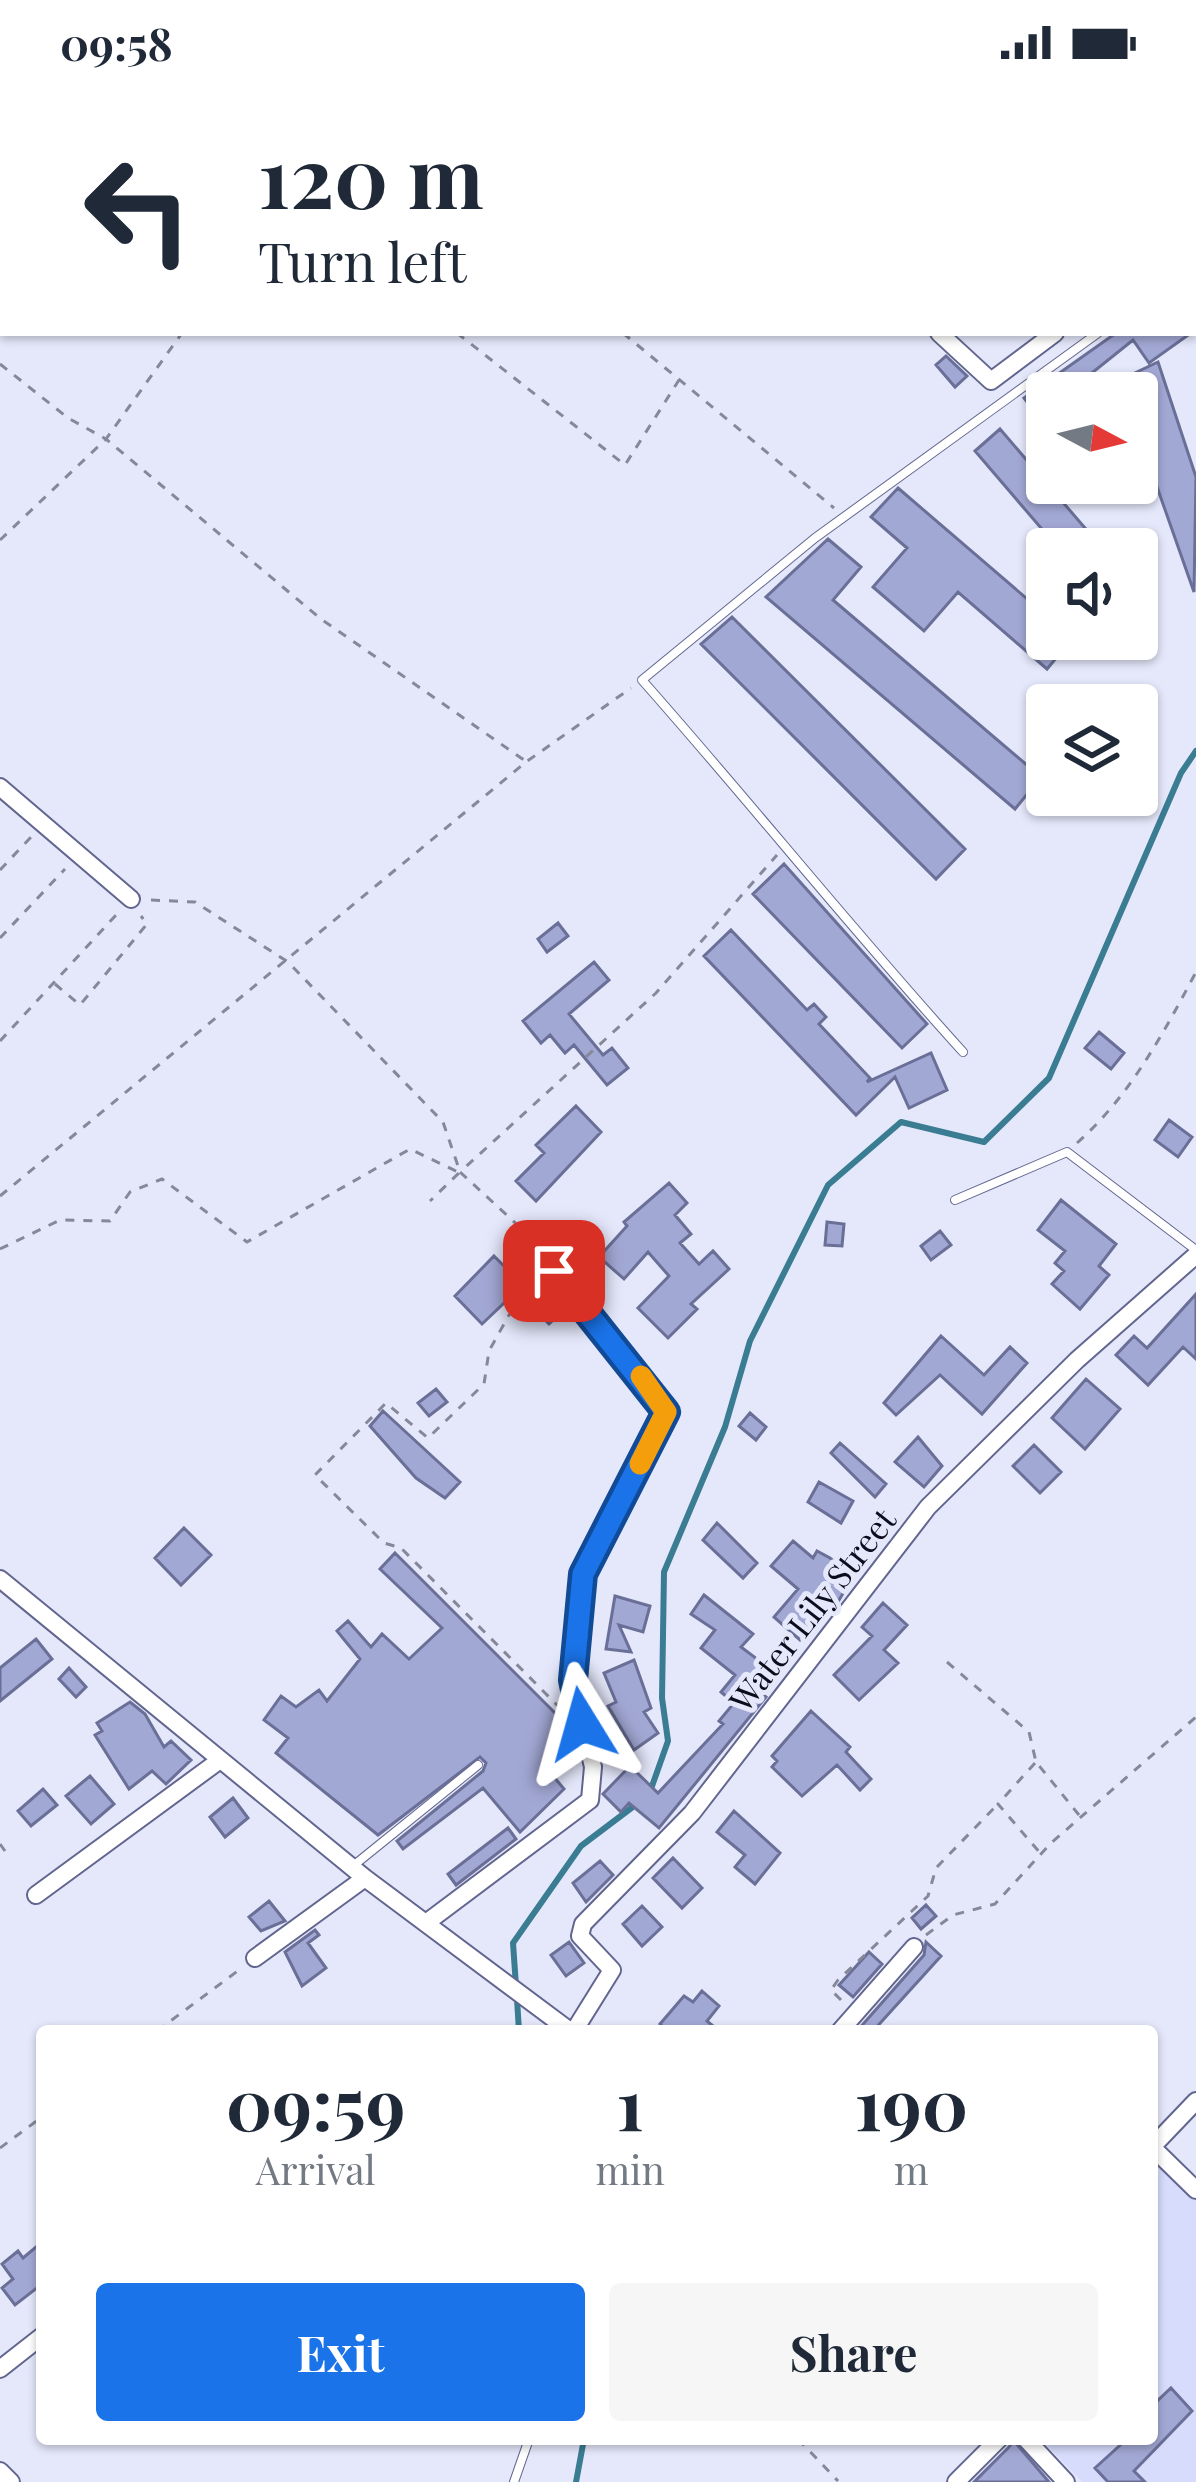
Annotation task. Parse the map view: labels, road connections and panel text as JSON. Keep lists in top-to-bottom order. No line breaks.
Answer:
{"streets":{"street":["Water Lily Street"]},"north":"right","page":{"status":"09:58","turn":["120 m","Turn left"],"eta":["09:59","Arrival","1","min","190","m"],"buttons":["Exit","Share"]}}
